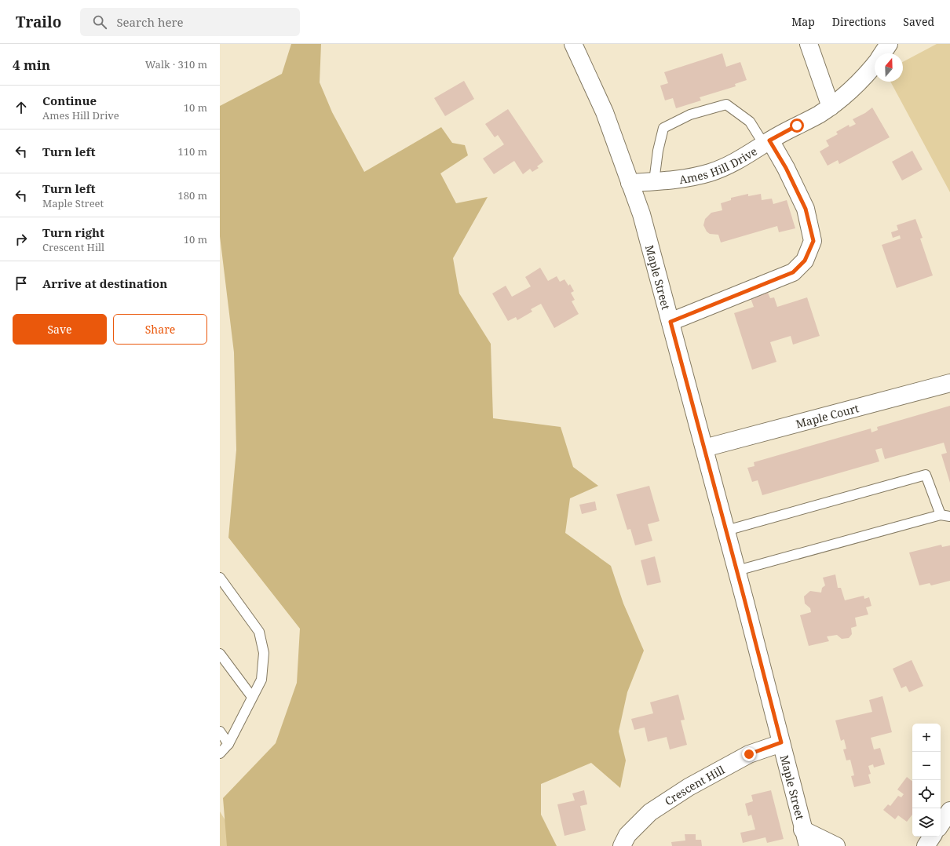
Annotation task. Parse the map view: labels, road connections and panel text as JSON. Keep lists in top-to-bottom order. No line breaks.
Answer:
{"streets":{"street":["Ames Hill Drive","Maple Street","Maple Court","Crescent Hill"]},"crossings":[["Ames Hill Drive","Maple Street"],["Maple Street","Maple Court"],["Maple Street","Crescent Hill"]],"north":"top","page":{"header":"Trailo","search":"Search here","nav":["Map","Directions","Saved"],"heading":["4 min","Walk · 310 m"],"list":[["Continue","Ames Hill Drive","10 m"],["Turn left","110 m"],["Turn left","Maple Street","180 m"],["Turn right","Crescent Hill","10 m"],"Arrive at destination"],"buttons":["Save","Share"],"map_buttons":["+","−"]}}
